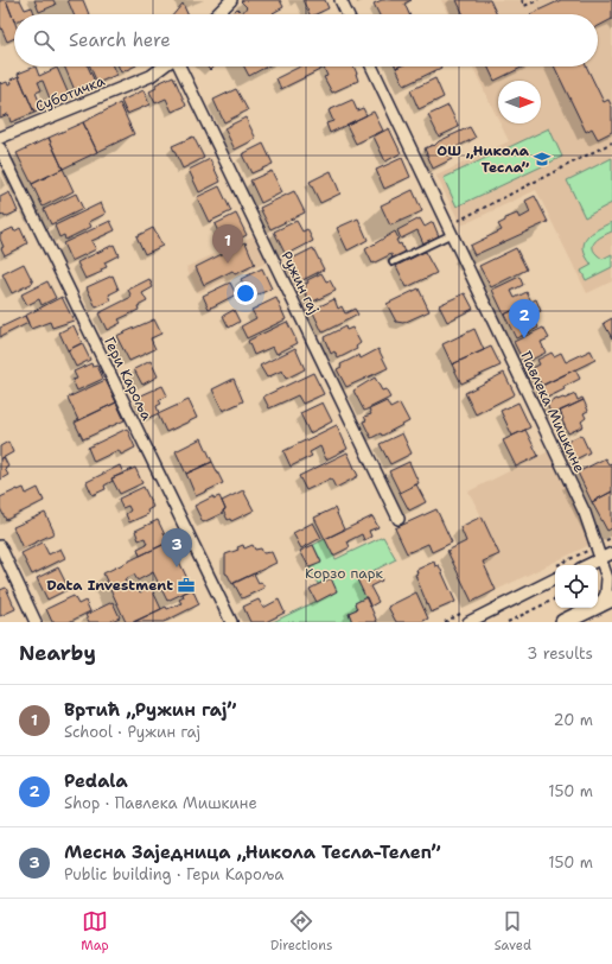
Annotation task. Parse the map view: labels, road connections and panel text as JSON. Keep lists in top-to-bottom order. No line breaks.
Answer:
{"streets":{"street":["Суботичка","Ружин гај","Гери Кароља","Павлека Мишкине"]},"parks":["Корзо парк"],"places":{"school or university":["ОШ „Никола Тесла”"],"office":["Data Investment"]},"north":"right","page":{"search":"Search here","pins":["1","2","3"],"heading":["Nearby","3 results"],"list":[{"mark":"1","name":"Вртић „Ружин гај”","note":"School · Ружин гај","value":"20 m"},{"mark":"2","name":"Pedala","note":"Shop · Павлека Мишкине","value":"150 m"},{"mark":"3","name":"Месна Заједница „Никола Тесла-Телеп”","note":"Public building · Гери Кароља","value":"150 m"}],"nav":["Map","Directions","Saved"]}}
